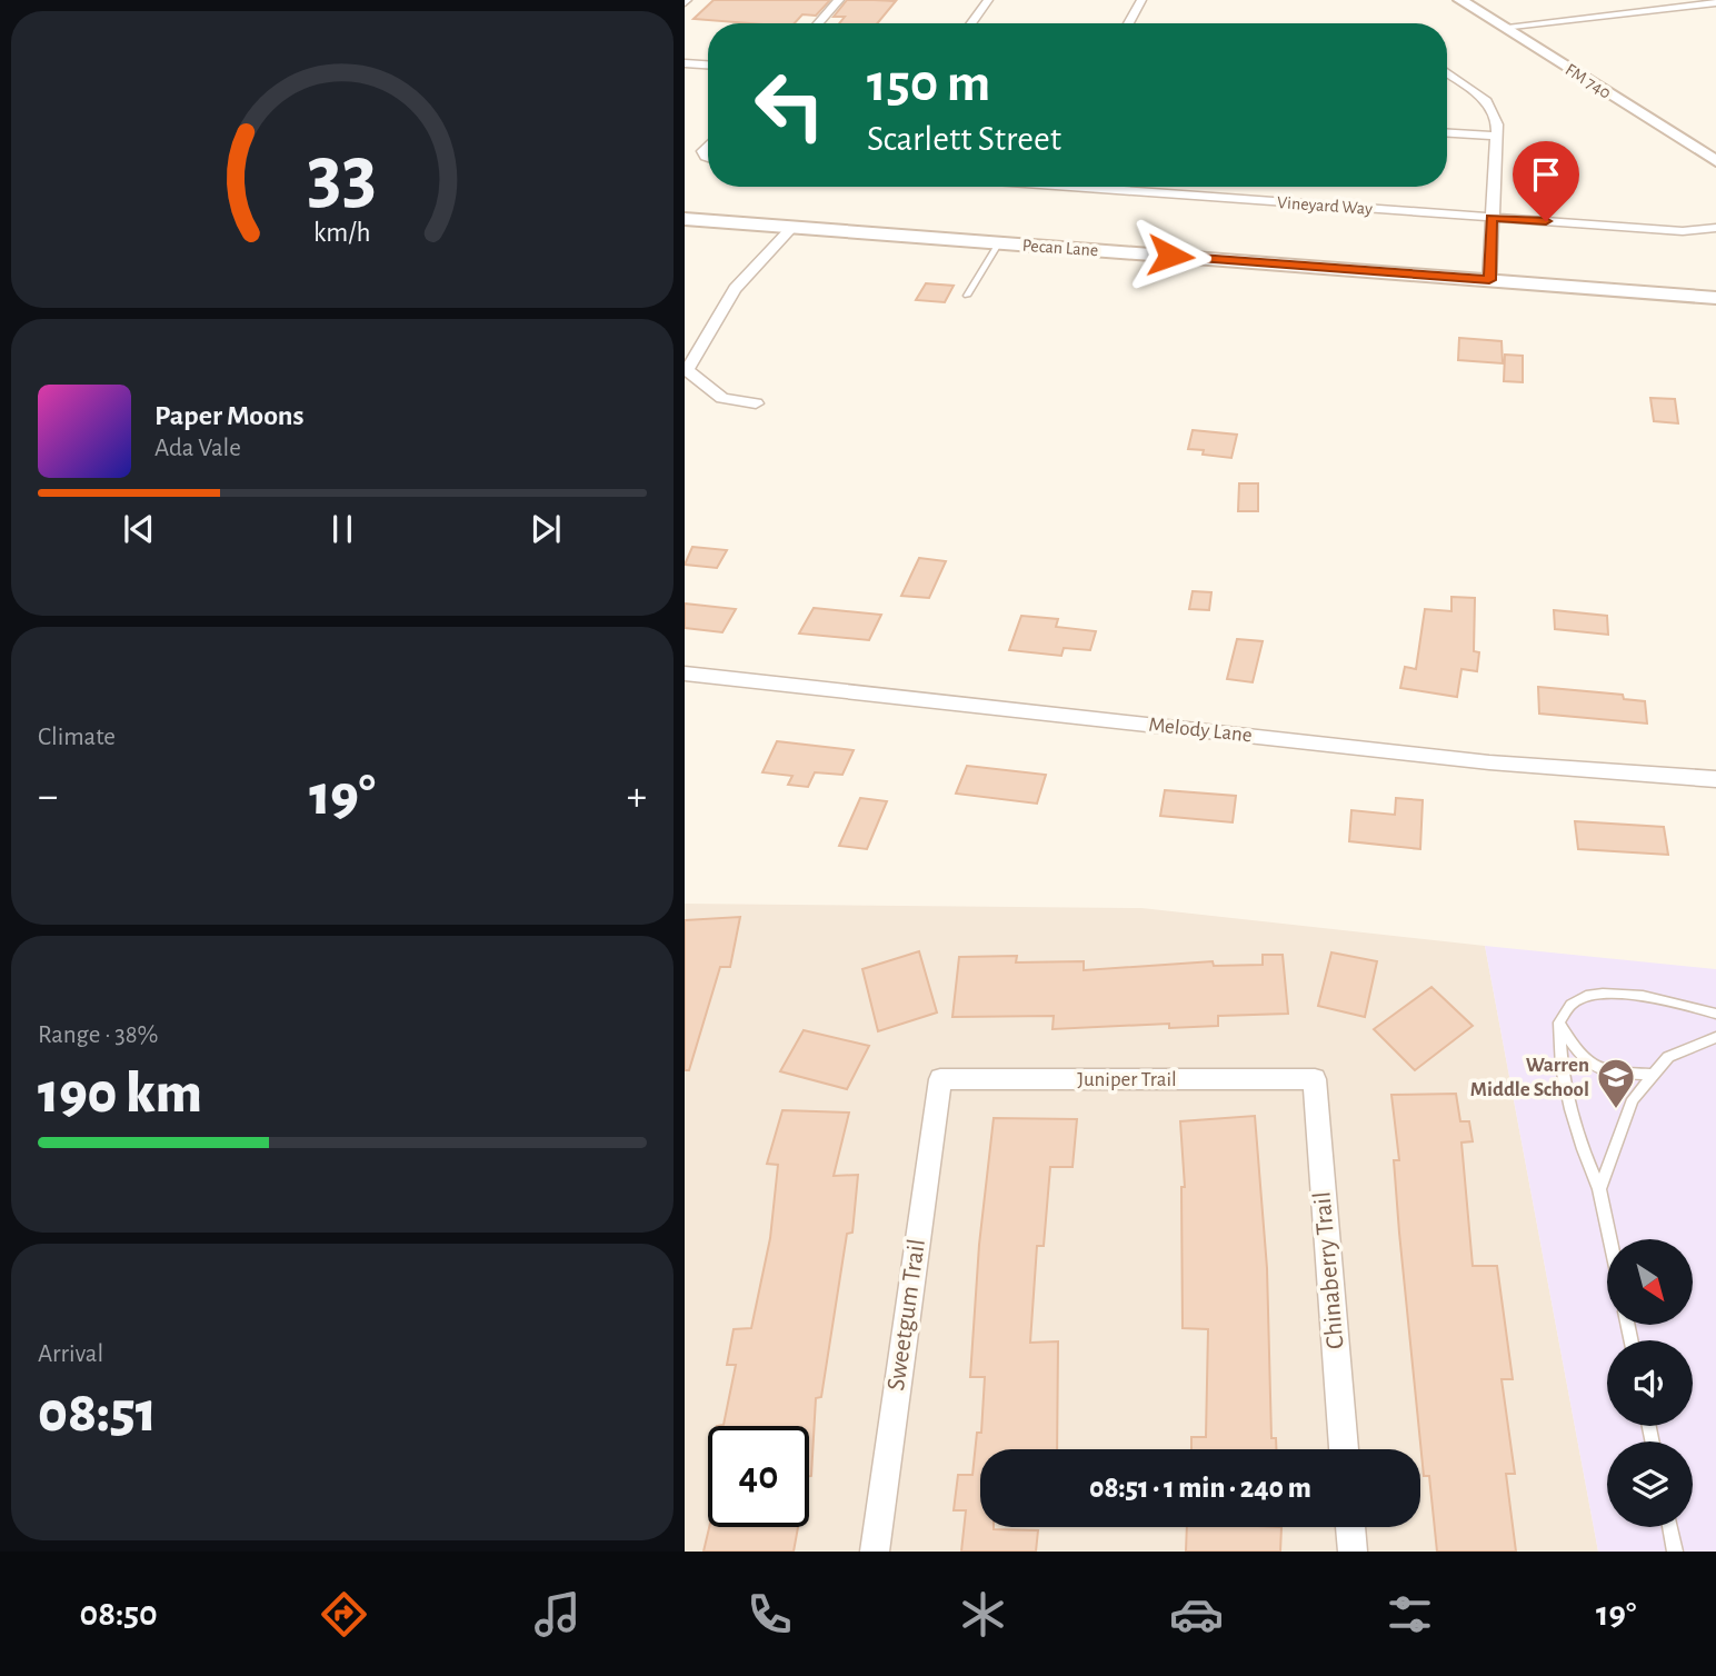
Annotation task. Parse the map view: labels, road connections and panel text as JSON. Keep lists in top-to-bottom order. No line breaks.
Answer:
{"streets":{"street":["FM 740","Vineyard Way","Pecan Lane","Melody Lane","Juniper Trail","Chinaberry Trail","Sweetgum Trail"]},"crossings":[["Juniper Trail","Chinaberry Trail"],["Juniper Trail","Sweetgum Trail"]],"places":{"school or university":["Warren Middle School"]},"north":"bottom right","page":{"turn":["150 m","Scarlett Street"],"song":["Paper Moons","Ada Vale"],"tile":["Climate",["Range · 38%","190 km"],["Arrival","08:51"]],"heat":["−","19°","+"],"limit":"40","trip":"08:51 · 1 min · 240 m","tabs":["08:50","19°"],"gauge":["33","km/h"]}}
